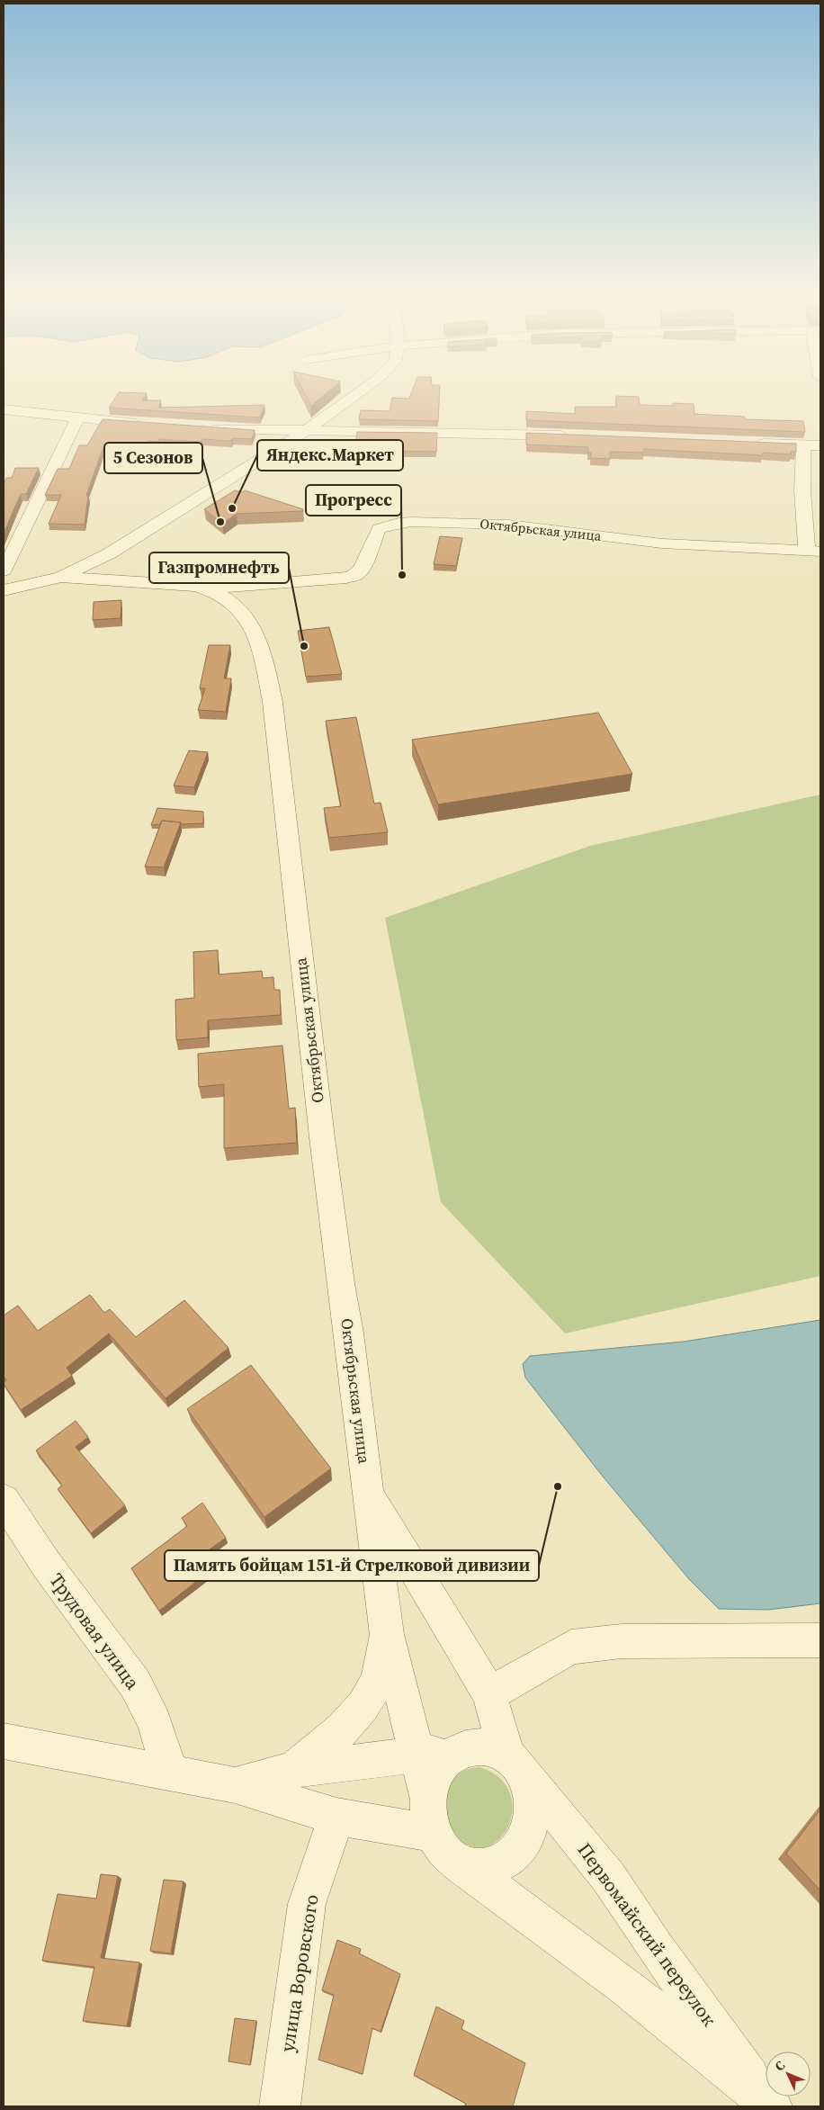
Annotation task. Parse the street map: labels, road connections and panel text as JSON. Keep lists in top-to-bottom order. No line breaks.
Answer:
{"streets":{"street":["Октябрьская улица","Трудовая улица","Первомайский переулок","улица Воровского"]},"crossings":[["Октябрьская улица","Первомайский переулок"]],"places":["Яндекс.Маркет","5 Сезонов","Прогресс","Газпромнефть","Память бойцам 151-й Стрелковой дивизии"],"north":"top left"}
